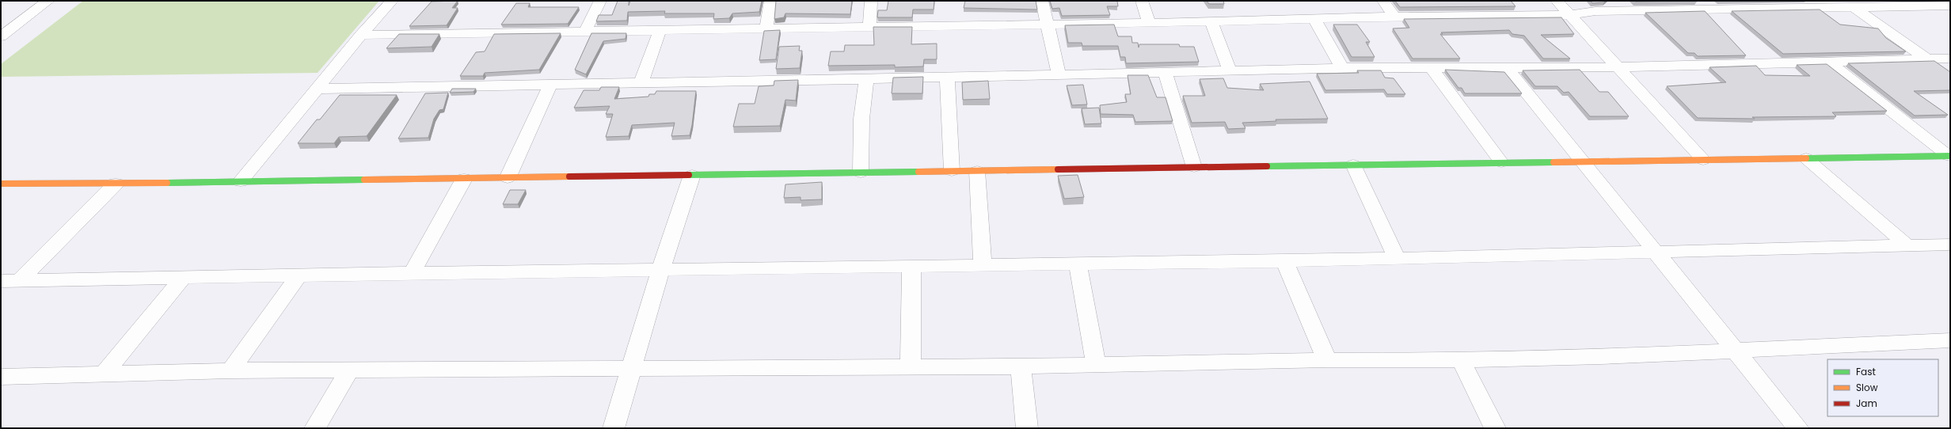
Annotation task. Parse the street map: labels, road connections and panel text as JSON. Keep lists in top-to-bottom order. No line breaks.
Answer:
{"legend":["Fast","Slow","Jam"]}
